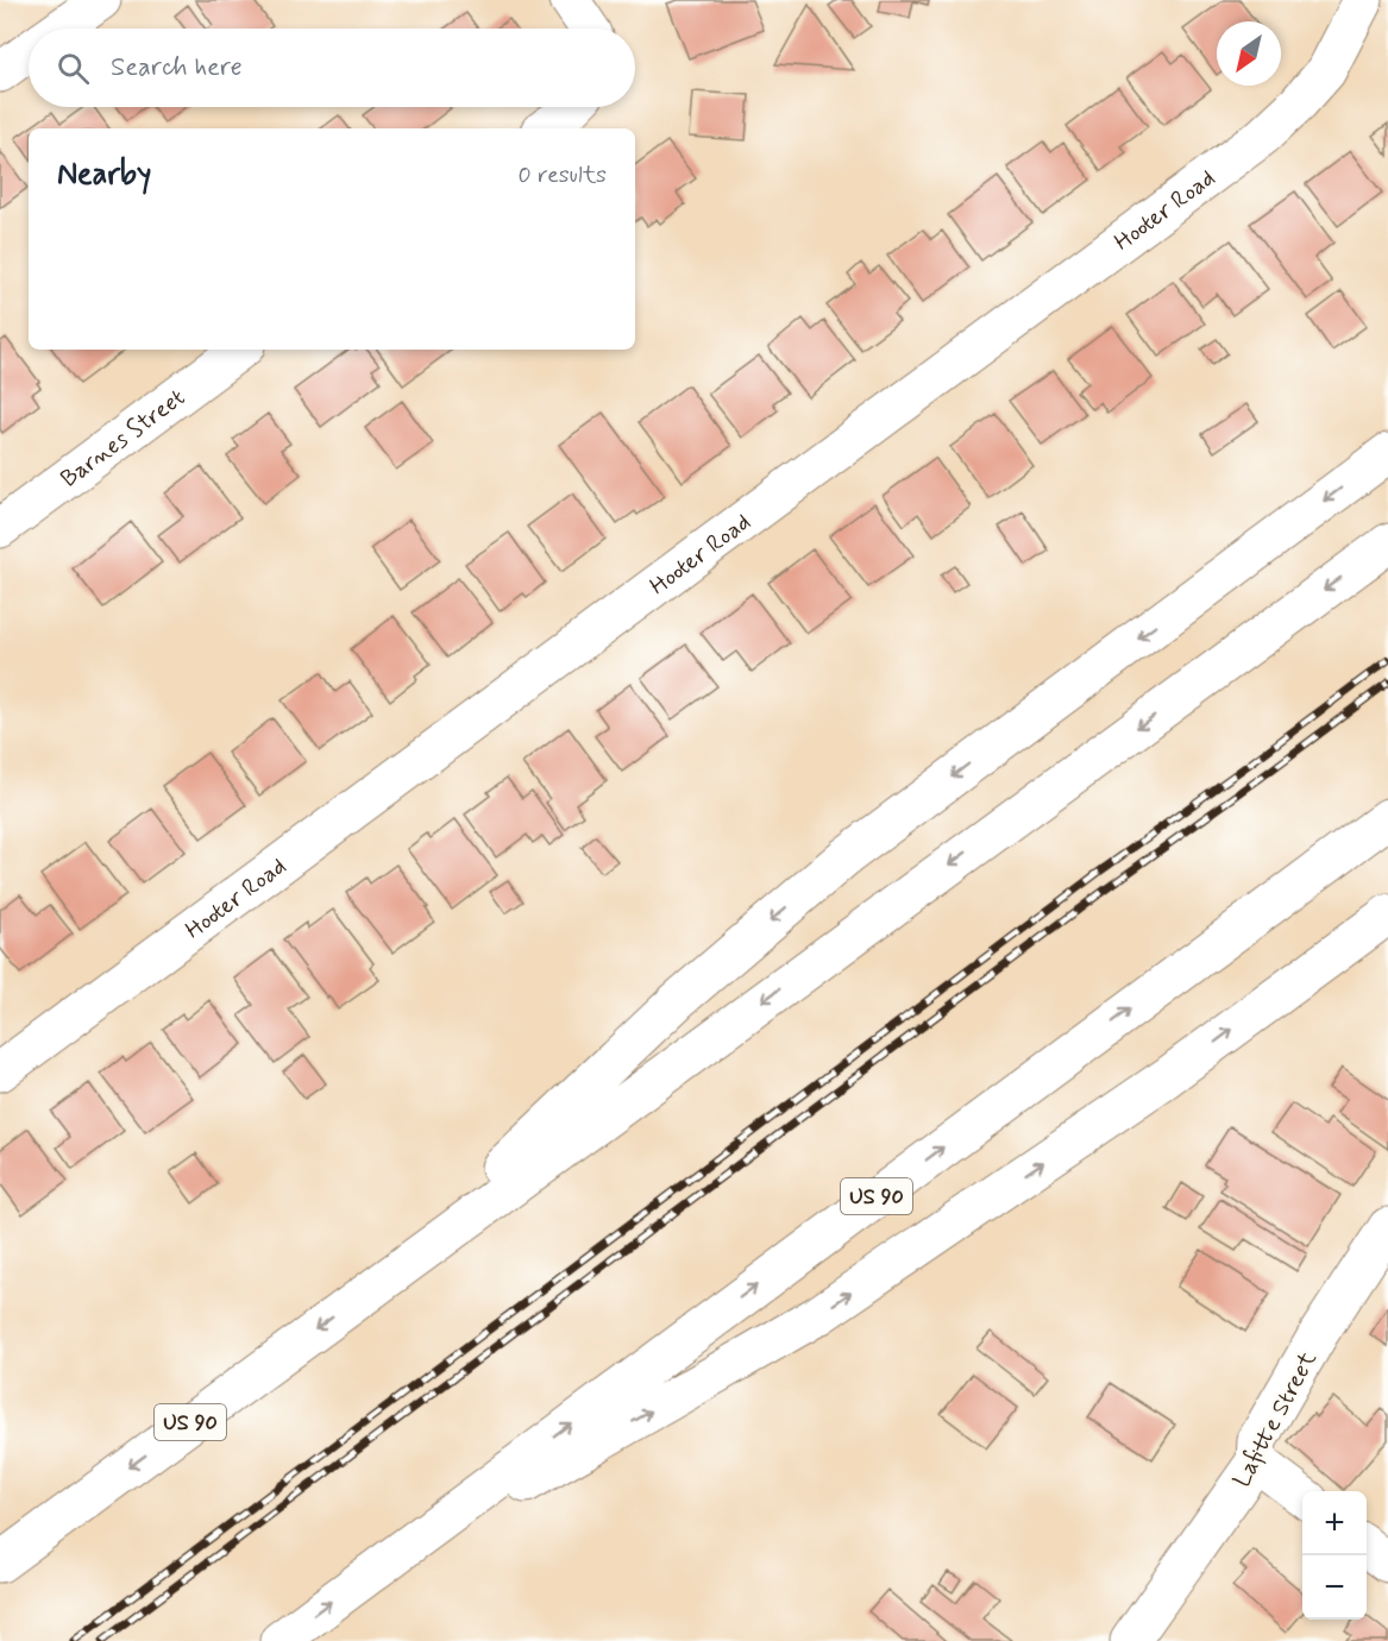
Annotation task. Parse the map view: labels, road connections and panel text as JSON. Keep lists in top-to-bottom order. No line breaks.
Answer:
{"streets":{"main road":["Hooter Road","Barnes Street","US 90","Lafitte Street"]},"north":"bottom left","page":{"search":"Search here","heading":["Nearby","0 results"],"map_buttons":["+","−"]}}
